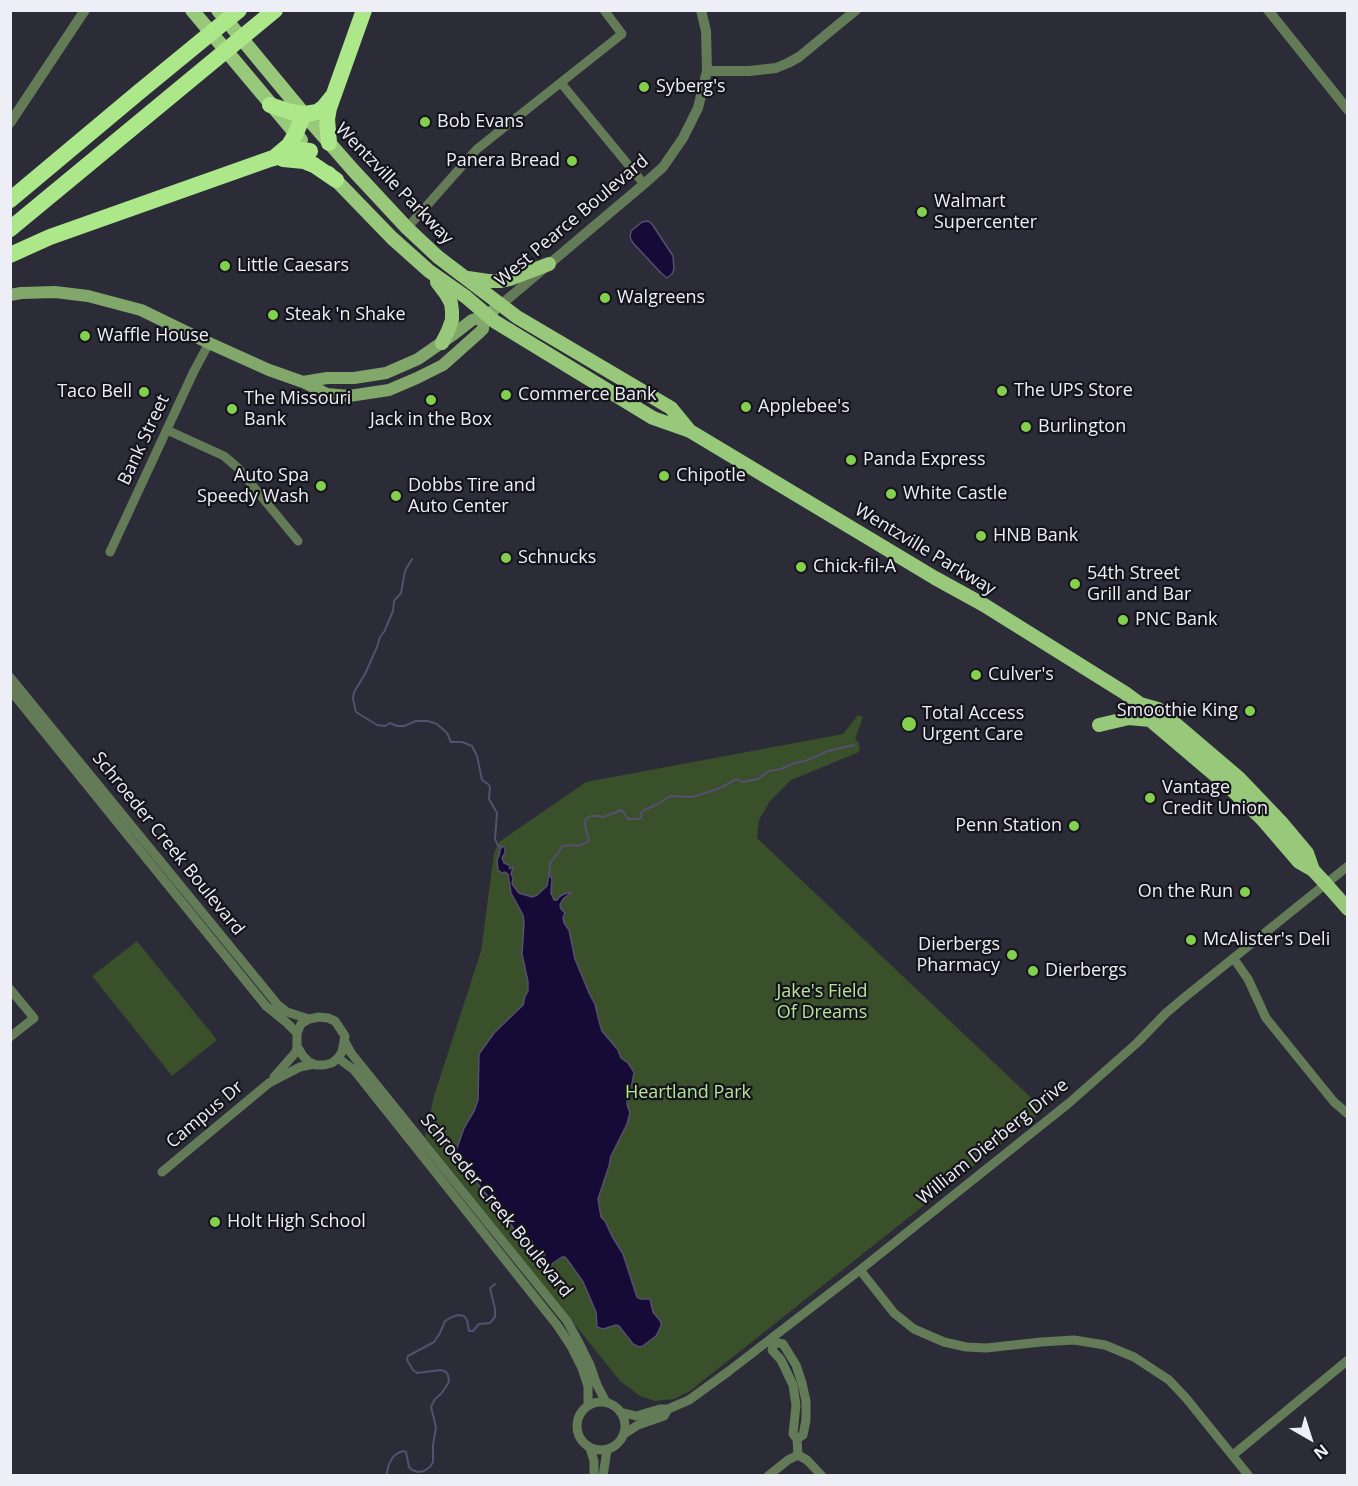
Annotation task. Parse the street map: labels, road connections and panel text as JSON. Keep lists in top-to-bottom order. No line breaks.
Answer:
{"streets":{"main road":["Wentzville Parkway","West Pearce Boulevard"],"street":["Bank Street","Schroeder Creek Boulevard","Campus Dr","William Dierberg Drive"]},"crossings":[["Wentzville Parkway","West Pearce Boulevard"],["Wentzville Parkway","William Dierberg Drive"],["West Pearce Boulevard","Bank Street"],["Schroeder Creek Boulevard","Campus Dr"],["Schroeder Creek Boulevard","William Dierberg Drive"]],"parks":["Jake's Field Of Dreams","Heartland Park"],"places":["Syberg's","Bob Evans","Panera Bread","Walmart Supercenter","Little Caesars","Walgreens","Steak 'n Shake","Waffle House","The UPS Store","Taco Bell","Commerce Bank","Jack in the Box","Applebee's","The Missouri Bank","Burlington","Panda Express","Chipotle","Auto Spa Speedy Wash","White Castle","Dobbs Tire and Auto Center","HNB Bank","Schnucks","Chick-fil-A","54th Street Grill and Bar","PNC Bank","Culver's","Smoothie King","Total Access Urgent Care","Vantage Credit Union","Penn Station","On the Run","McAlister's Deli","Dierbergs Pharmacy","Dierbergs","Holt High School"],"north":"bottom right"}
